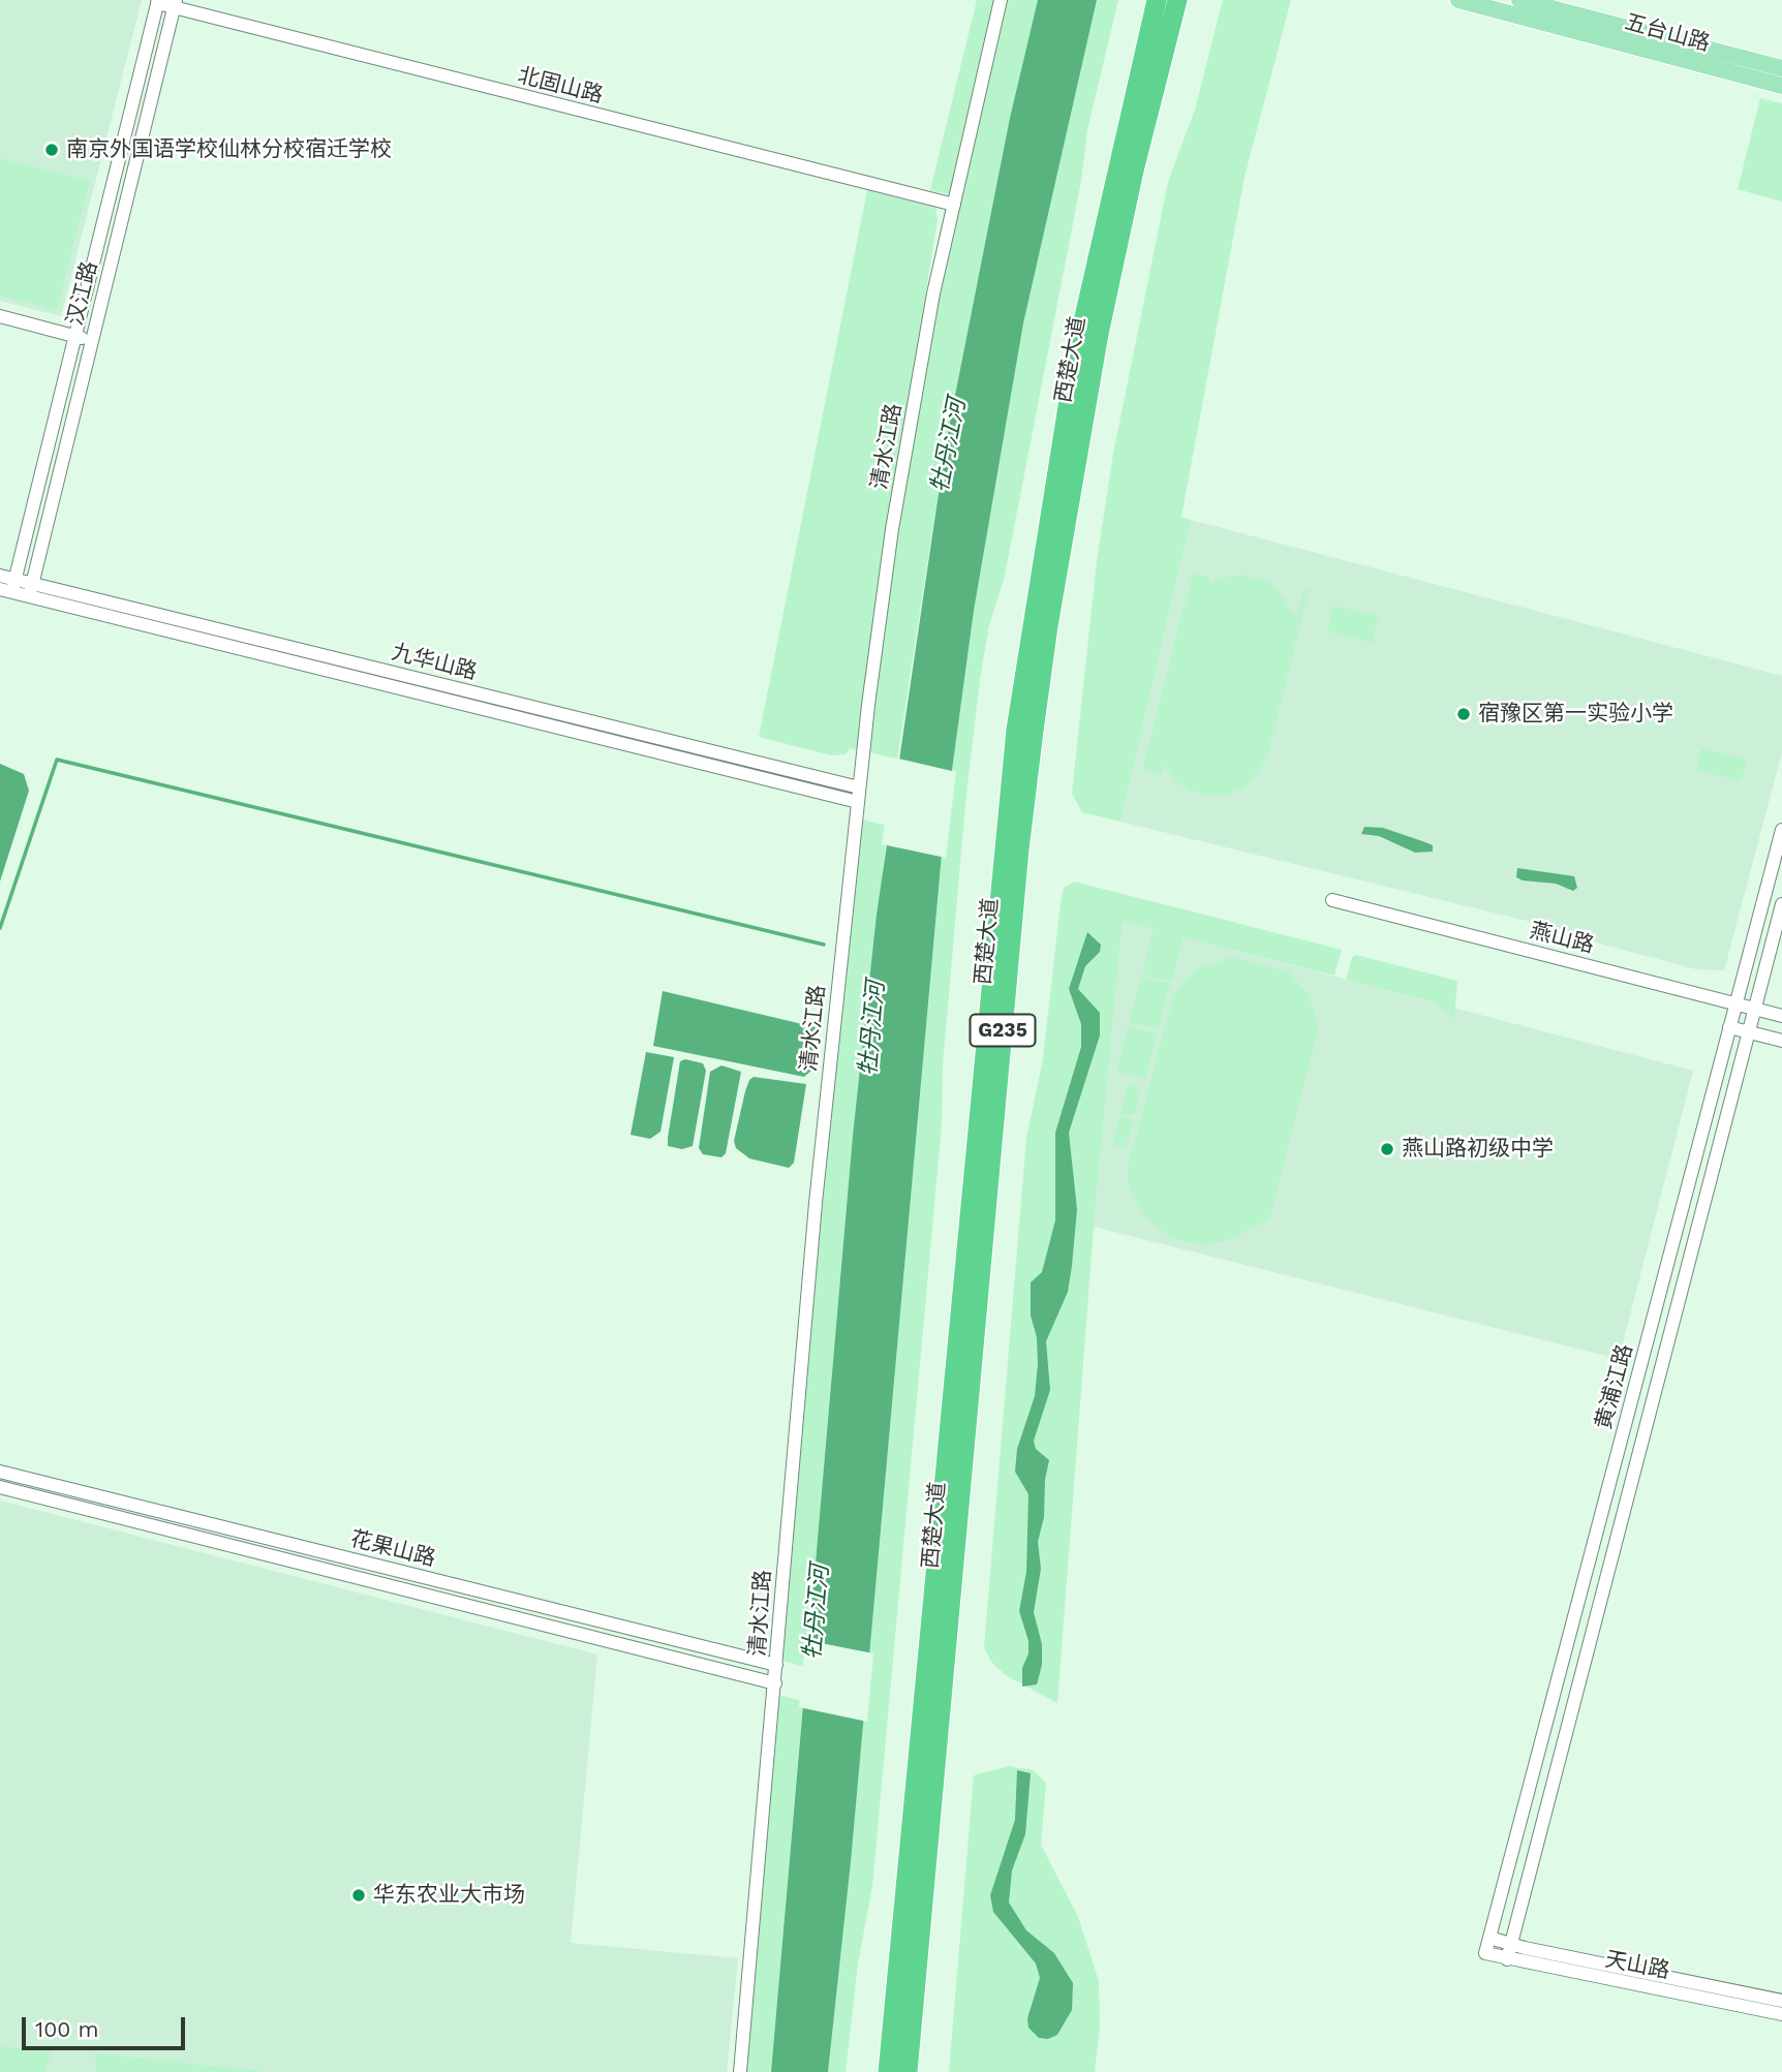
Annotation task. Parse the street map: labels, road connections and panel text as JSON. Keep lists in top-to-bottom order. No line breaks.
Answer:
{"streets":{"highway":["西楚大道","G235"],"main road":["五台山路"],"street":["北固山路","汉江路","清水江路","九华山路","燕山路","黄浦江路","花果山路","天山路"]},"crossings":[["北固山路","汉江路"],["北固山路","清水江路"],["汉江路","九华山路"],["清水江路","九华山路"],["清水江路","花果山路"],["燕山路","黄浦江路"],["黄浦江路","天山路"]],"water":["牡丹江河"],"places":["南京外国语学校仙林分校宿迁学校","宿豫区第一实验小学","燕山路初级中学","华东农业大市场"],"scale_bar":"100 m"}
